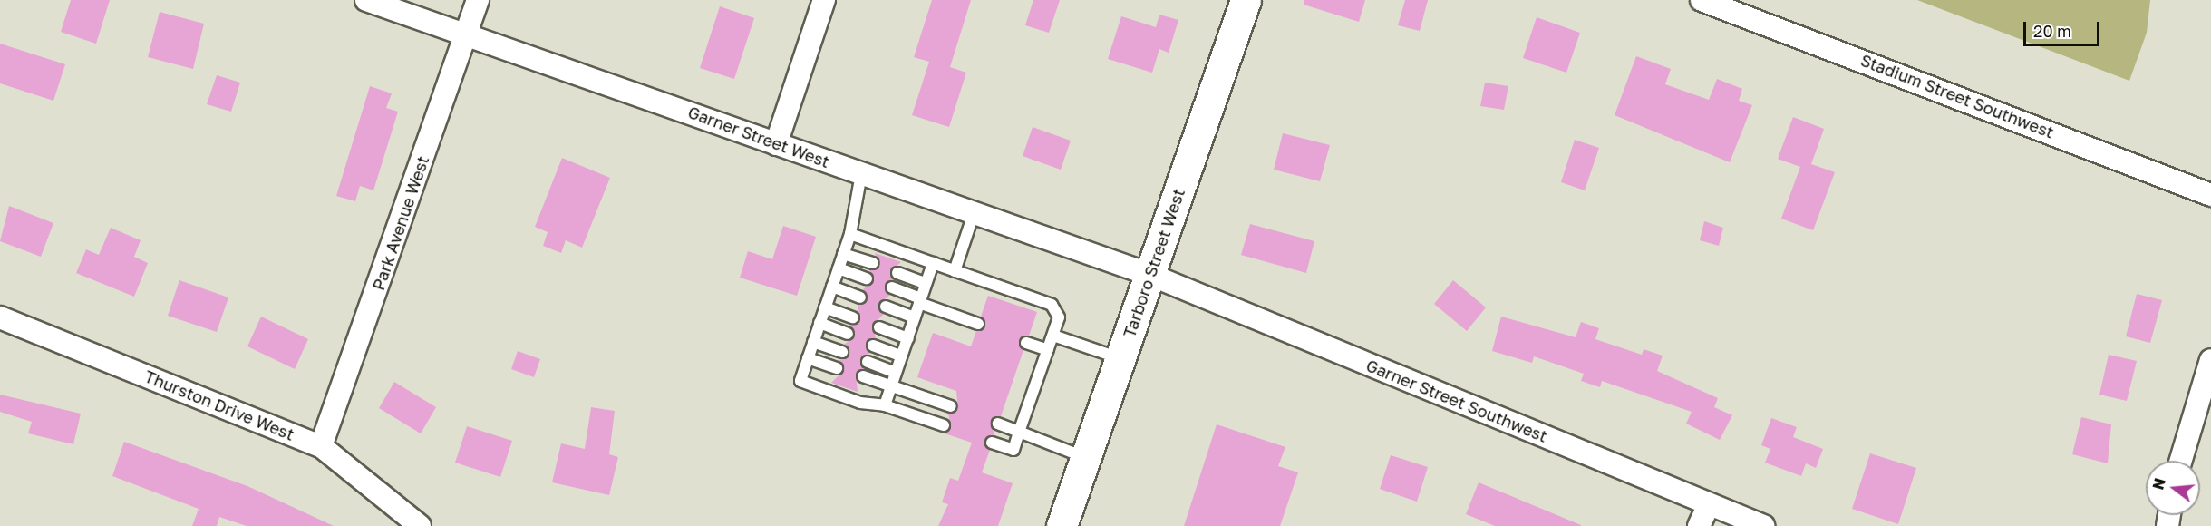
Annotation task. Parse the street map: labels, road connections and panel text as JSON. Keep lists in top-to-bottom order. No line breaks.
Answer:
{"streets":{"main road":["Tarboro Street West"],"street":["Stadium Street Southwest","Garner Street West","Park Avenue West","Garner Street Southwest","Thurston Drive West"]},"crossings":[["Garner Street West","Park Avenue West"],["Garner Street West","Tarboro Street West"],["Garner Street West","Garner Street Southwest"],["Park Avenue West","Thurston Drive West"],["Tarboro Street West","Garner Street Southwest"]],"scale_bar":"20 m","north":"left"}
